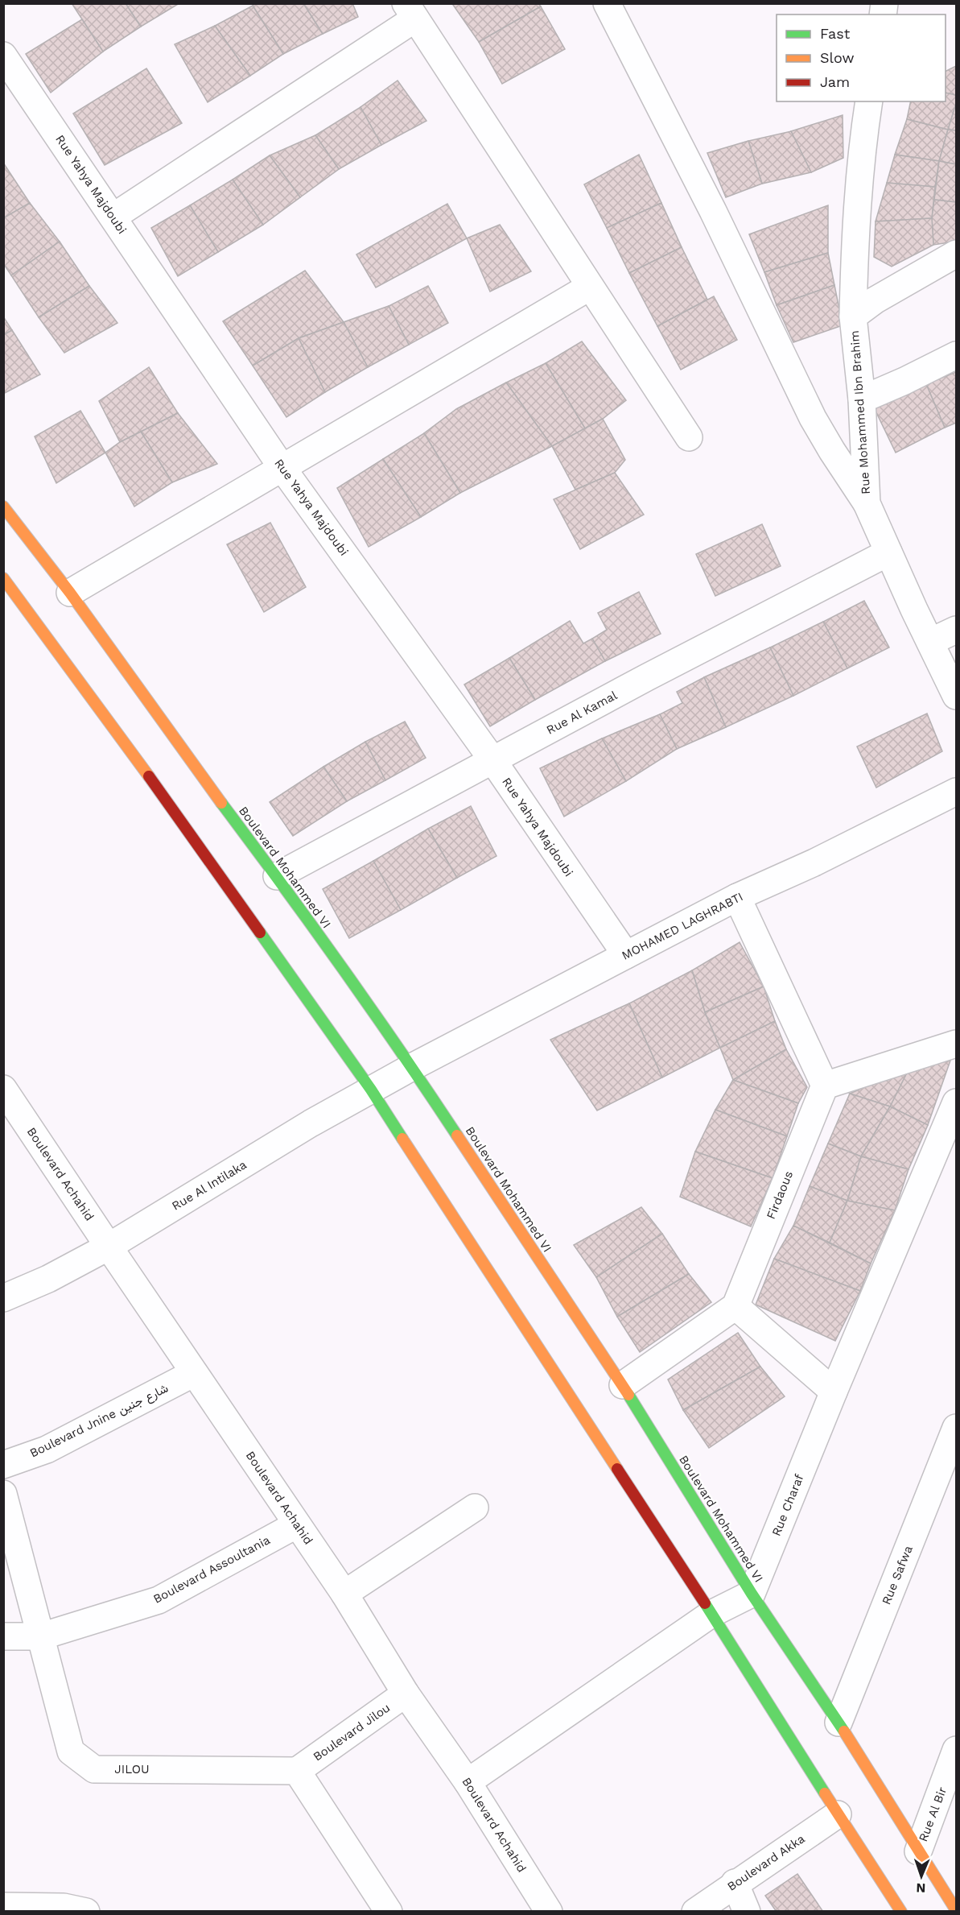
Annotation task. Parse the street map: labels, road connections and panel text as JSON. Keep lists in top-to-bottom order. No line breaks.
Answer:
{"streets":{"main road":["Boulevard Mohammed VI"],"street":["Rue Yahya Majdoubi","Rue Mohammed Ibn Brahim","Rue Al Kamal","MOHAMED LAGHRABTI","Boulevard Achahid","Rue Al Intilaka","Firdaous","Boulevard Jnine شارع جنين","Rue Charaf","Boulevard Assoultania","Rue Safwa","Boulevard Jilou","JILOU","Rue Al Bir","Boulevard Akka"]},"crossings":[["Rue Yahya Majdoubi","Rue Al Kamal"],["Rue Yahya Majdoubi","MOHAMED LAGHRABTI"],["Rue Mohammed Ibn Brahim","Rue Al Kamal"],["Rue Al Kamal","Boulevard Mohammed VI"],["Boulevard Mohammed VI","MOHAMED LAGHRABTI"],["Boulevard Mohammed VI","Rue Al Intilaka"],["Boulevard Mohammed VI","Rue Charaf"],["Boulevard Mohammed VI","Rue Safwa"],["Boulevard Mohammed VI","Rue Al Bir"],["MOHAMED LAGHRABTI","Rue Al Intilaka"],["Boulevard Achahid","Rue Al Intilaka"],["Boulevard Achahid","Boulevard Jnine شارع جنين"],["Boulevard Achahid","Boulevard Assoultania"],["Boulevard Achahid","Boulevard Jilou"],["Boulevard Assoultania","JILOU"],["Boulevard Jilou","JILOU"]],"legend":["Fast","Slow","Jam"],"north":"bottom"}
